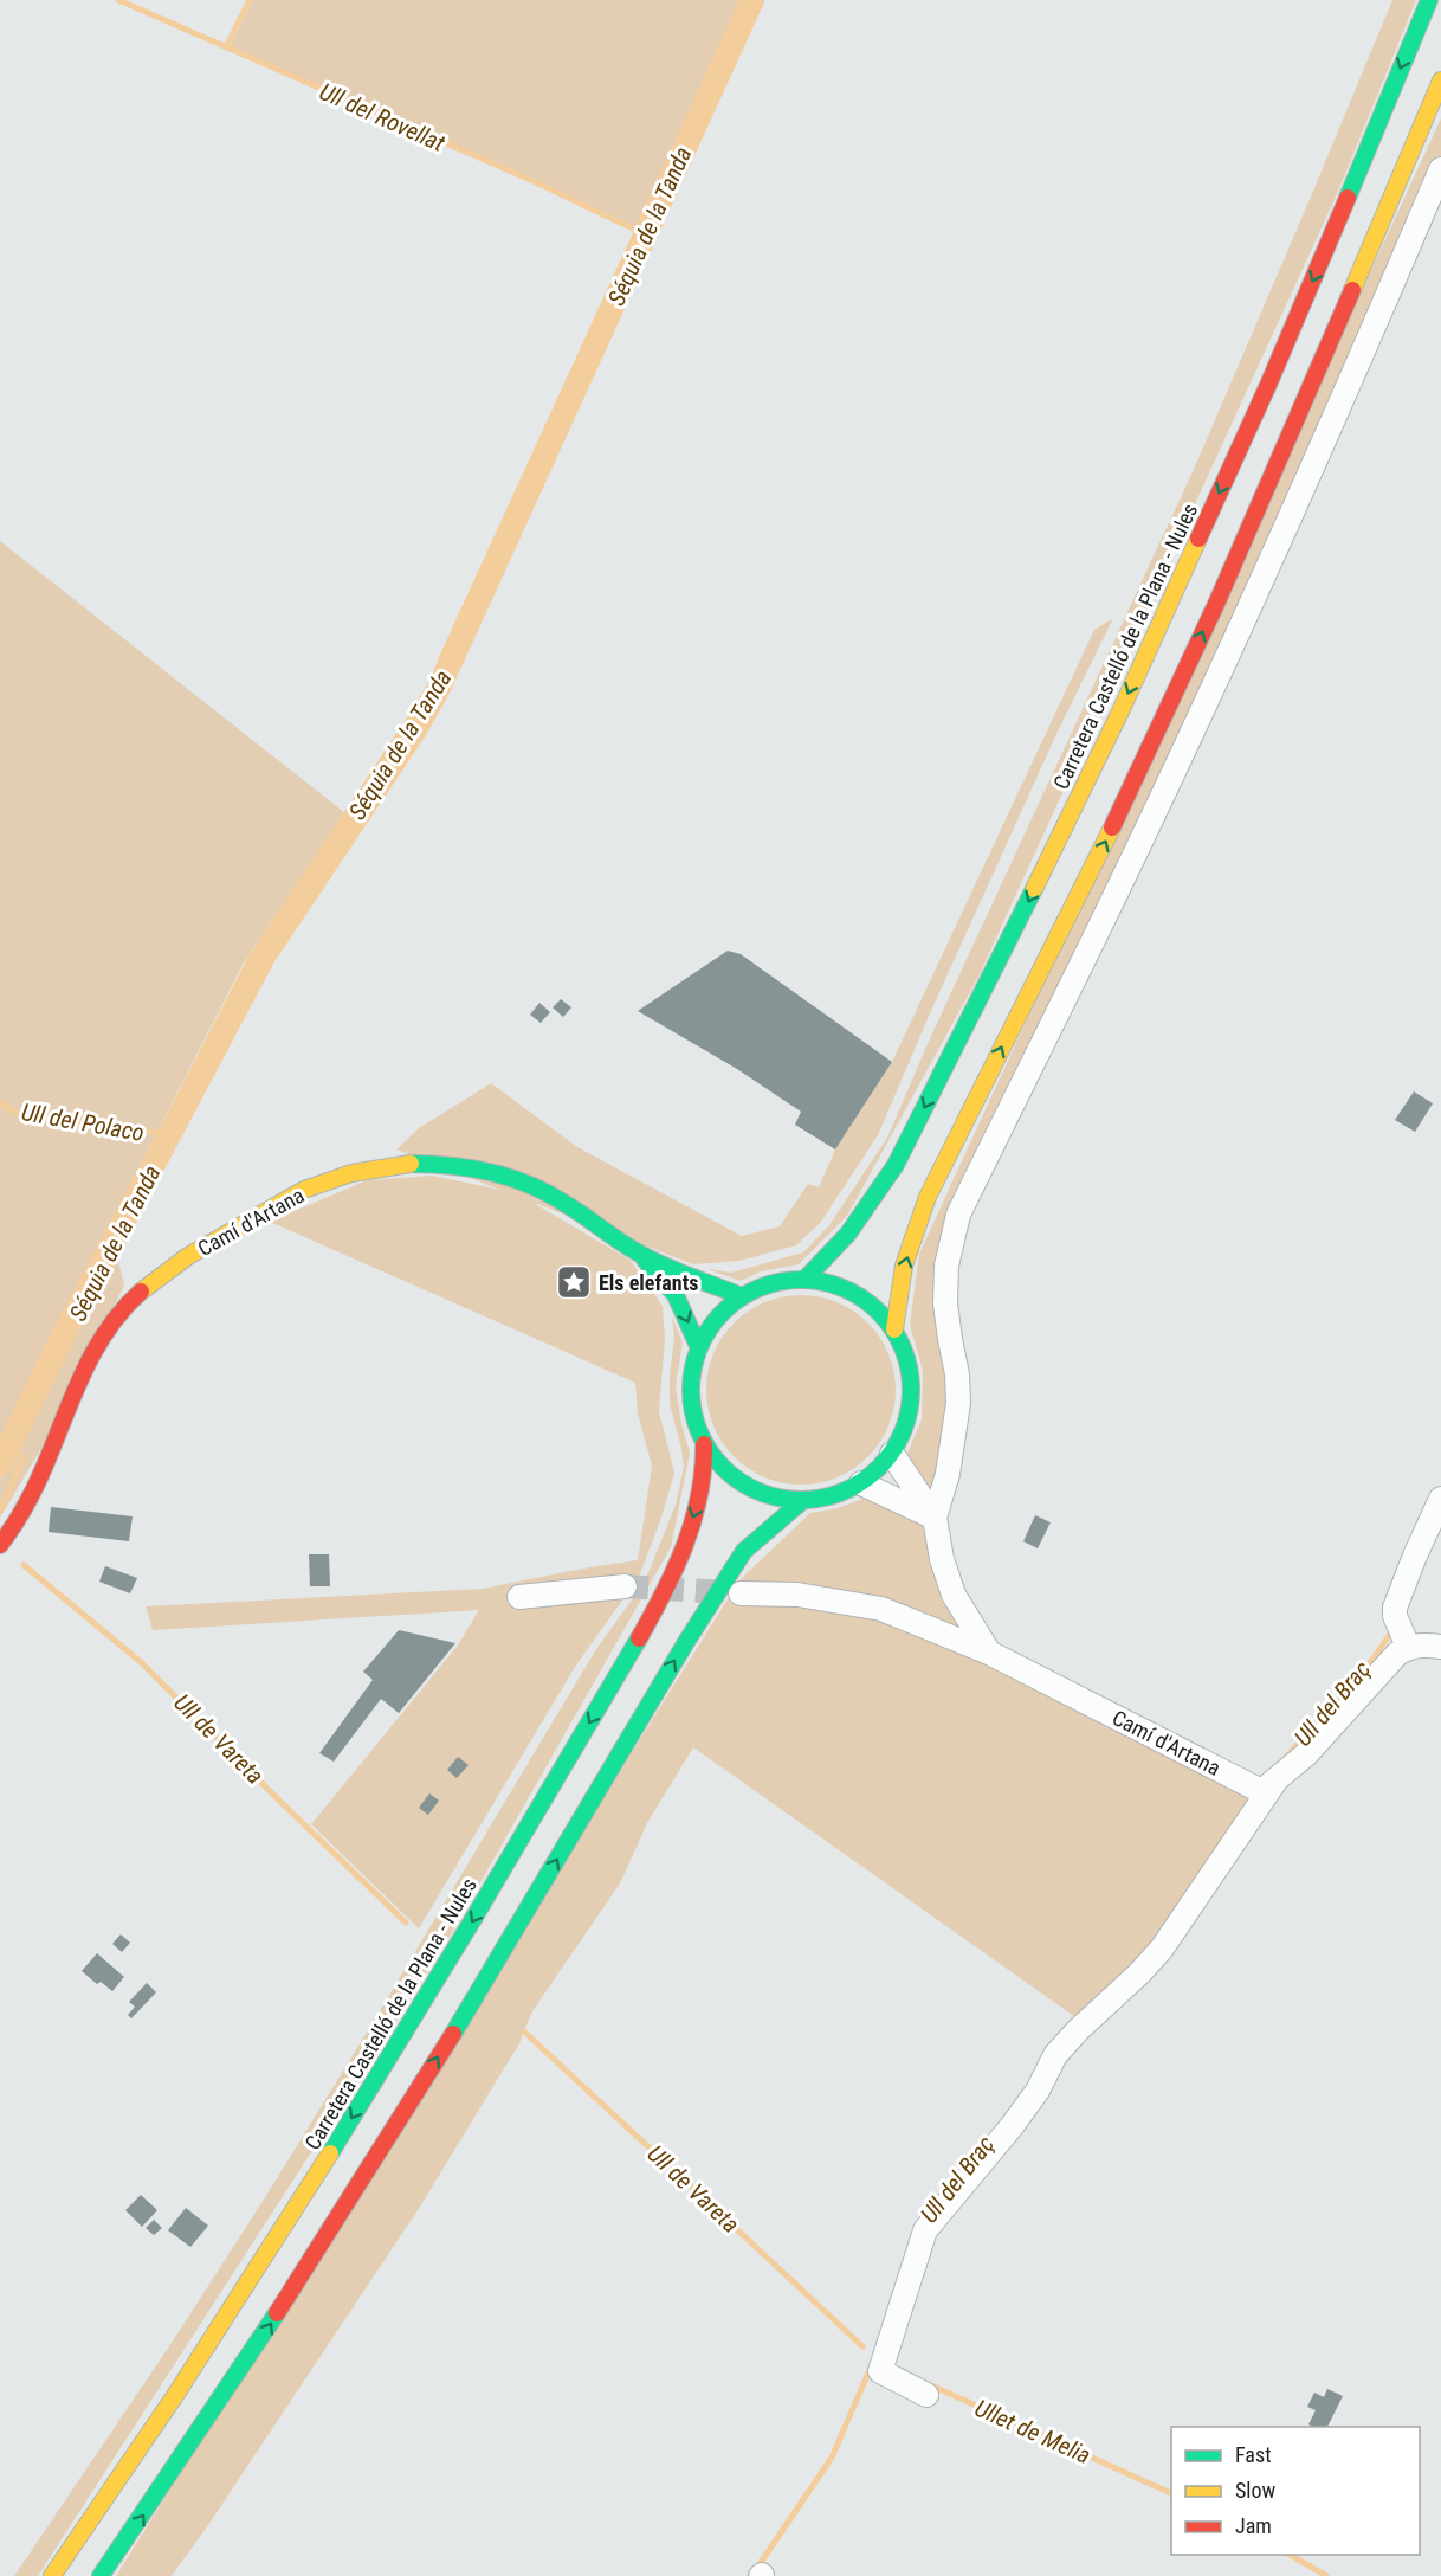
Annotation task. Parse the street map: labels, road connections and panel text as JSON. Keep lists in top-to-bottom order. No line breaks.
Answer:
{"streets":{"main road":["Carretera Castelló de la Plana - Nules","Camí d'Artana"]},"crossings":[["Carretera Castelló de la Plana - Nules","Camí d'Artana"]],"water":["Ull del Rovellat","Séquia de la Tanda","Ull del Polaco","Ull del Braç","Ull de Vareta","Ullet de Melia"],"places":{"place":["Els elefants"]},"legend":["Fast","Slow","Jam"]}
